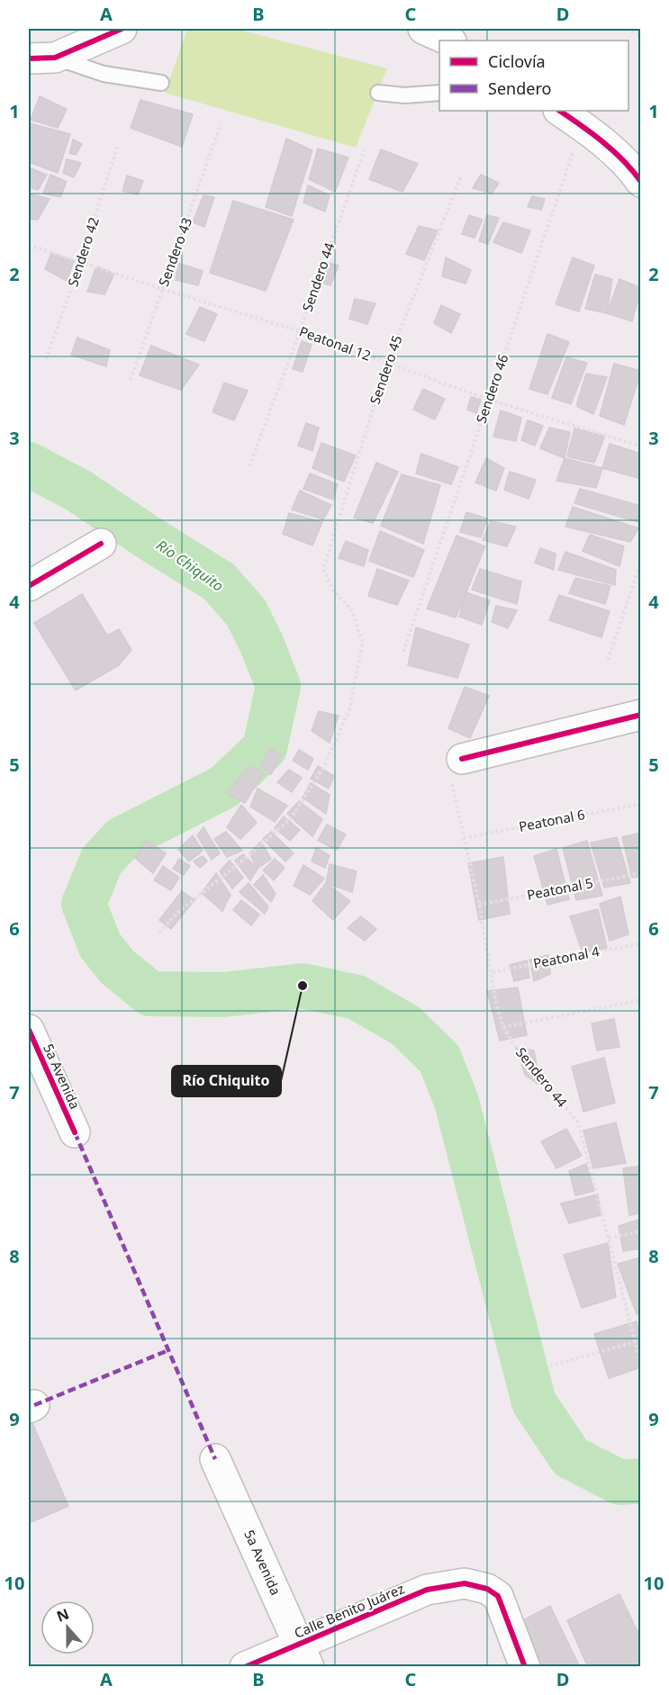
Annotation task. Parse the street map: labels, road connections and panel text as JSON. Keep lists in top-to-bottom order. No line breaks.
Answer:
{"streets":{"street":["5a Avenida","Calle Benito Juárez"],"path":["Sendero 42","Sendero 43","Sendero 44","Peatonal 12","Sendero 45","Sendero 46","Peatonal 6","Peatonal 5","Peatonal 4"]},"crossings":[["Sendero 42","Peatonal 12"],["Sendero 43","Peatonal 12"],["Sendero 44","Peatonal 12"],["Sendero 44","Peatonal 6"],["Sendero 44","Peatonal 5"],["Sendero 44","Peatonal 4"],["Peatonal 12","Sendero 45"],["Peatonal 12","Sendero 46"],["5a Avenida","Calle Benito Juárez"]],"water":["Río Chiquito"],"places":["Río Chiquito"],"legend":["Ciclovía","Sendero"],"north":"top","grid":{"columns":["A","B","C","D"],"rows":["1","2","3","4","5","6","7","8","9","10"]}}
